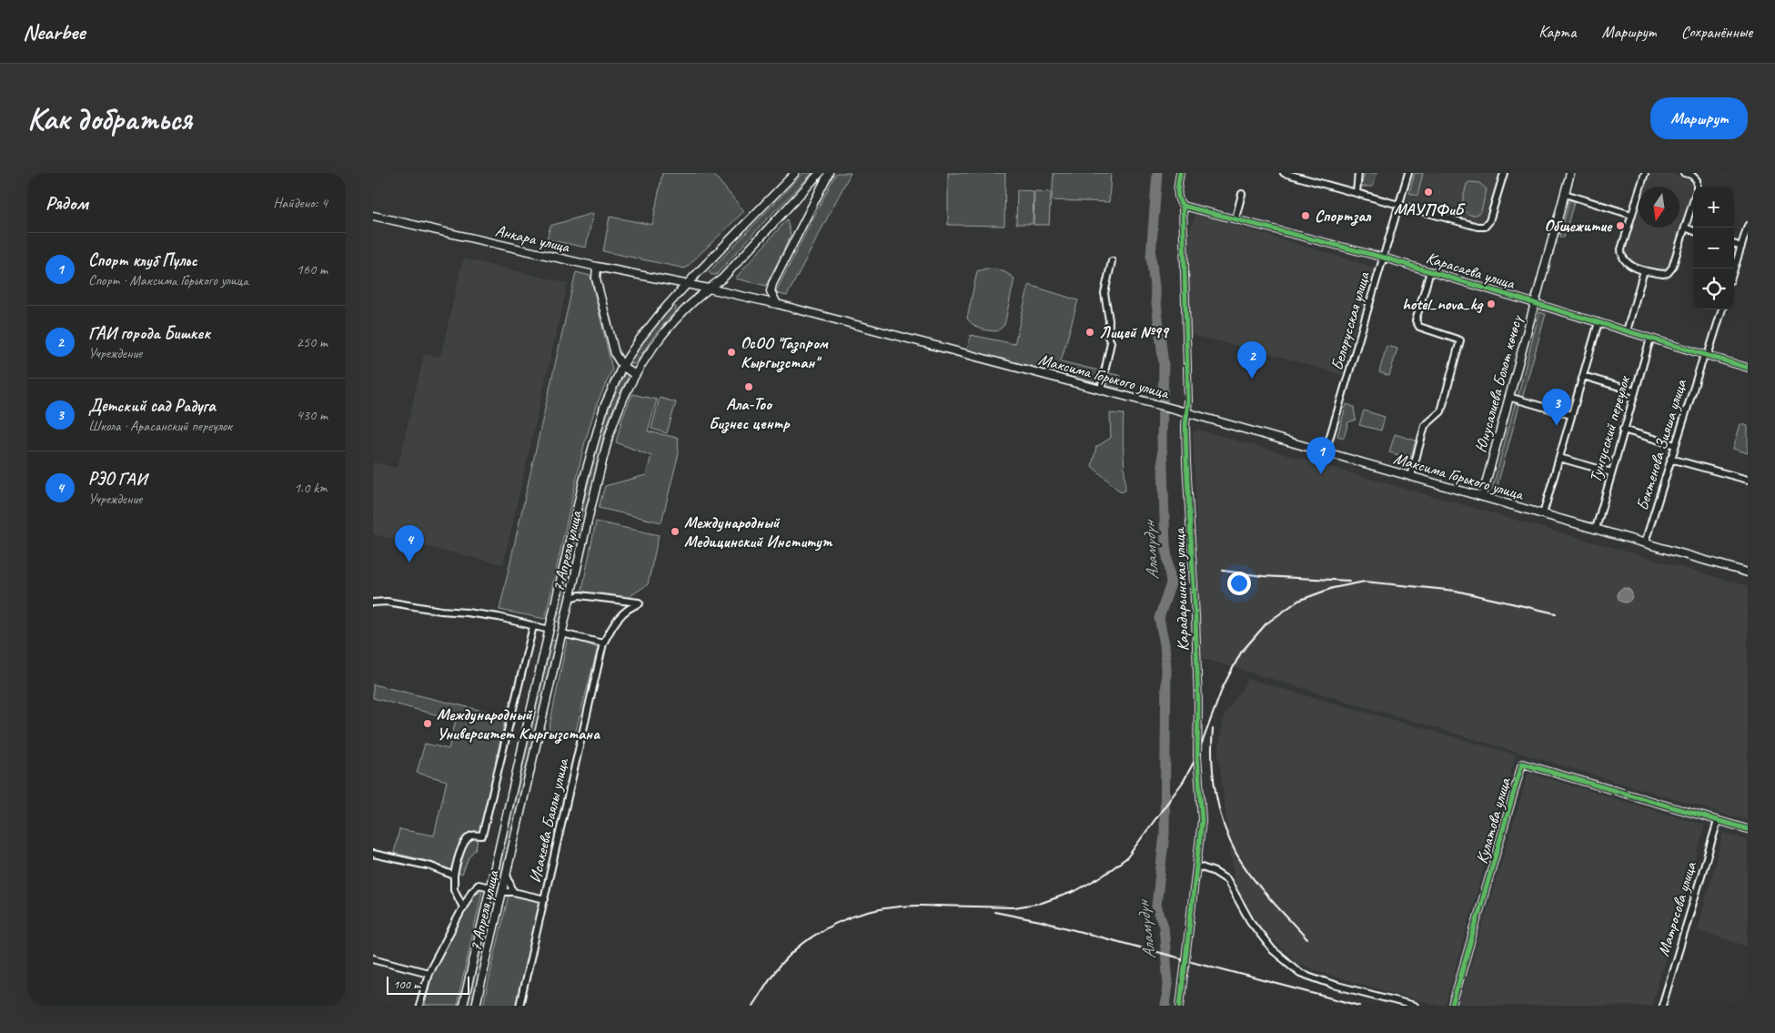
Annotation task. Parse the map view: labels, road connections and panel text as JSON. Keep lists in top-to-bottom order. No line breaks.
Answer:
{"streets":{"main road":["Анкара улица","Максима Горького улица","Юнусалиева Болот көчөсү","7 Апреля улица"],"street":["Карасаева улица","Белорусская улица","Тунгусский переулок","Бектенова Зияша улица","Карадарьинская улица","Исакеева Баялы улица","Кулатова улица","Матросова улица"]},"crossings":[["Анкара улица","Максима Горького улица"],["Анкара улица","7 Апреля улица"],["Карасаева улица","Белорусская улица"],["Карасаева улица","Юнусалиева Болот көчөсү"],["Карасаева улица","Тунгусский переулок"],["Карасаева улица","Бектенова Зияша улица"],["Карасаева улица","Карадарьинская улица"],["Белорусская улица","Максима Горького улица"],["Максима Горького улица","Юнусалиева Болот көчөсү"],["Максима Горького улица","Тунгусский переулок"],["Максима Горького улица","Бектенова Зияша улица"],["Максима Горького улица","7 Апреля улица"],["Максима Горького улица","Карадарьинская улица"],["7 Апреля улица","Исакеева Баялы улица"],["Кулатова улица","Матросова улица"]],"water":["Аламүдүн"],"places":["МАУПФиБ","Спортзал","Общежитие","hotel_nova_kg","Лицей №99","ОсОО \"Газпром Кыргызстан\"","Ала-Тоо Бизнес центр","Международный Медицинский Институт","Международный Университет Кыргызстана"],"scale_bar":"100 m","north":"bottom","page":{"header":"Nearbee","nav":["Карта","Маршрут","Сохранённые"],"buttons":"Маршрут","title":"Как добраться","heading":["Рядом","Найдено: 4"],"map_buttons":["+","−"],"list":[{"mark":"1","name":"Спорт клуб Пульс","note":"Спорт · Максима Горького улица","value":"160 m"},{"mark":"2","name":"ГАИ города Бишкек","note":"Учреждение","value":"250 m"},{"mark":"3","name":"Детский сад Радуга","note":"Школа · Арасанский переулок","value":"430 m"},{"mark":"4","name":"РЭО ГАИ","note":"Учреждение","value":"1.0 km"}],"pins":["2","3","1","4"],"scale":"100 m"}}
